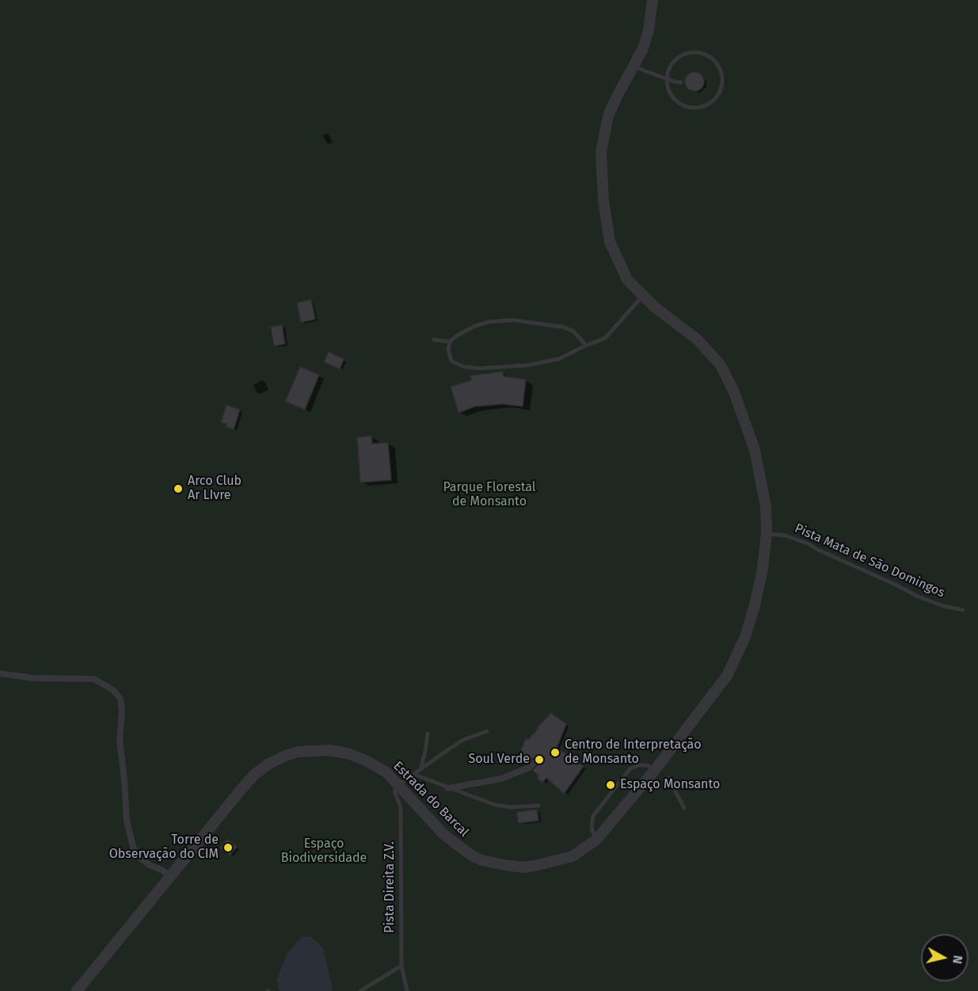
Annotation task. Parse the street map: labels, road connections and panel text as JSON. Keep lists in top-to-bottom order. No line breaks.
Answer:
{"streets":{"street":["Estrada do Barcal"],"lane":["Pista Mata de São Domingos","Pista Direita Z.V."]},"crossings":[["Pista Mata de São Domingos","Estrada do Barcal"],["Estrada do Barcal","Pista Direita Z.V."]],"parks":["Parque Florestal de Monsanto","Espaço Biodiversidade"],"places":["Arco Club Ar LIvre","Centro de Interpretação de Monsanto","Soul Verde","Espaço Monsanto","Torre de Observação do CIM"],"north":"right"}
